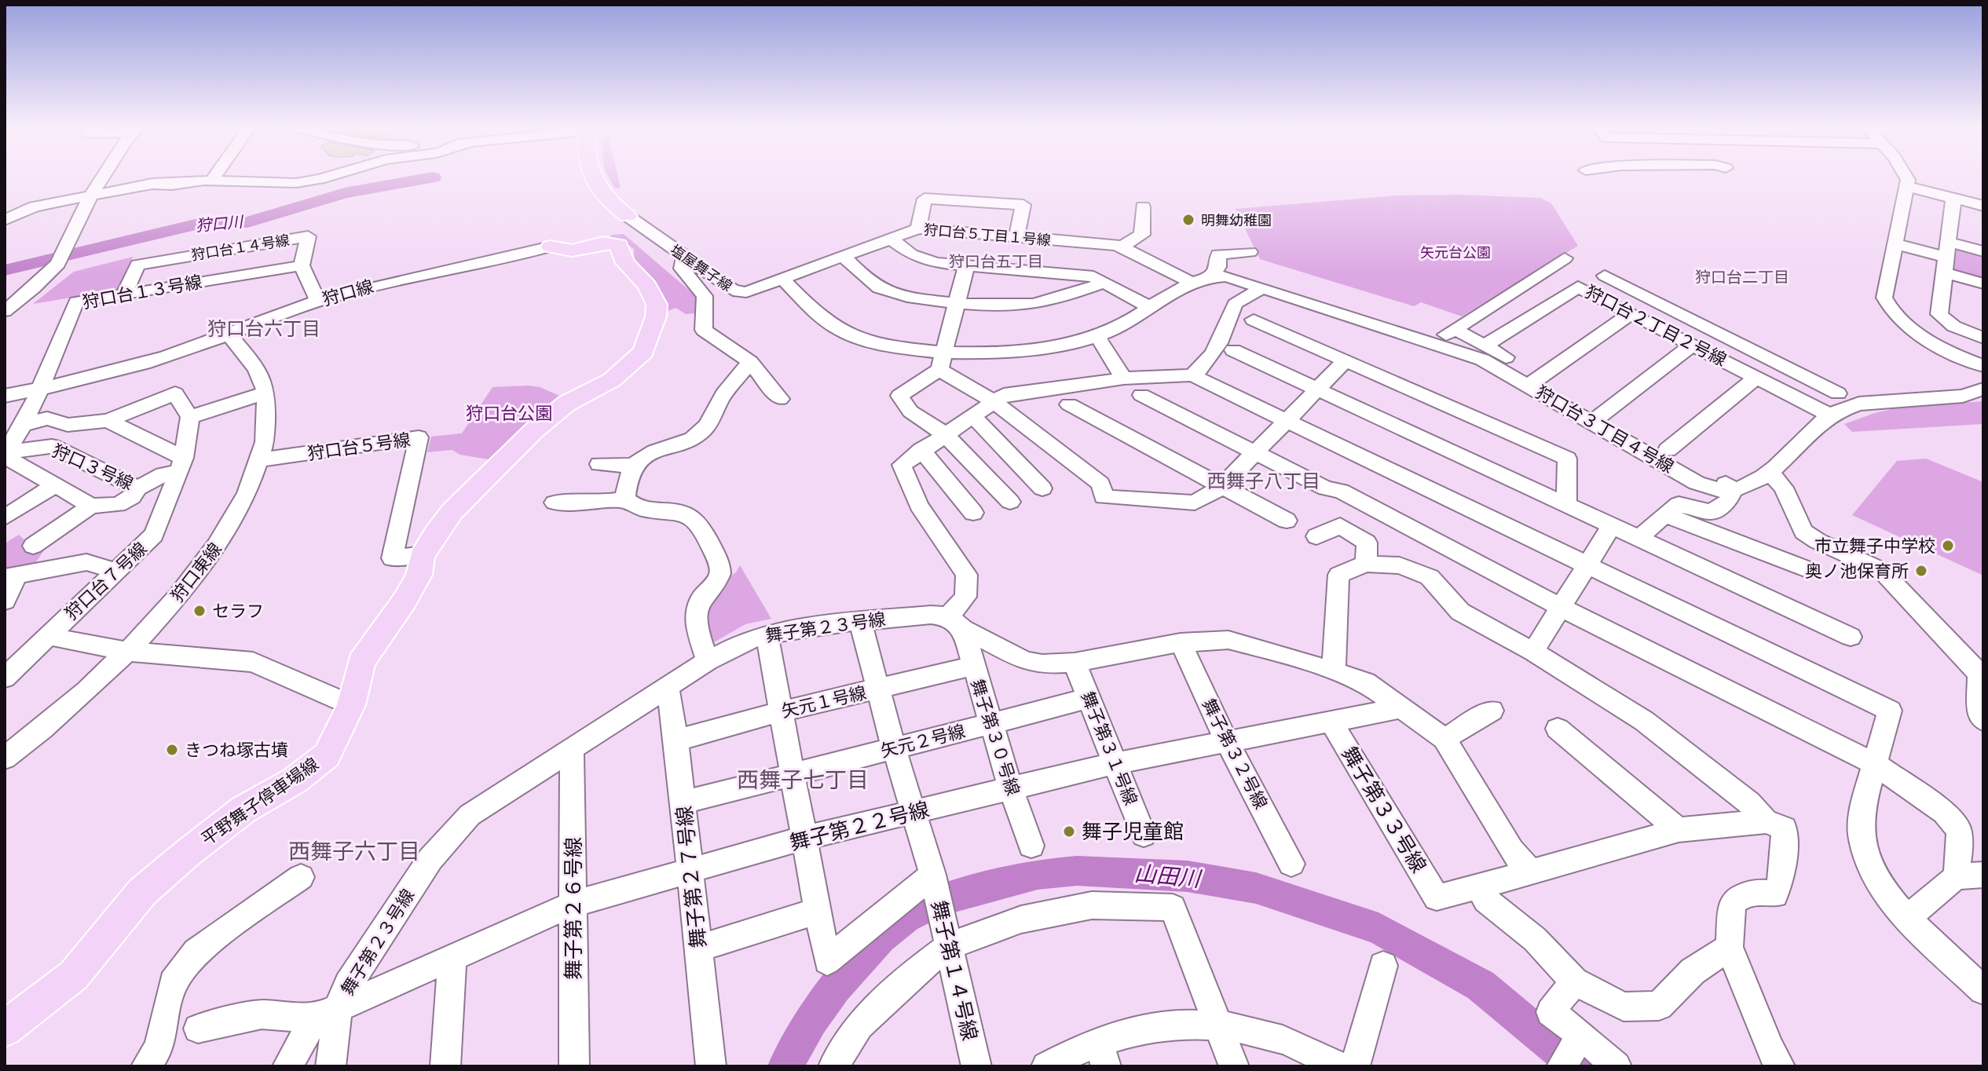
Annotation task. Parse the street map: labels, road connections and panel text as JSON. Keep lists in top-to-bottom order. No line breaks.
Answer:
{"streets":{"main road":["平野舞子停車場線"],"street":["狩口台５丁目１号線","狩口台１４号線","塩屋舞子線","狩口台１３号線","狩口線","狩口台２丁目２号線","狩口台３丁目４号線","狩口台５号線","狩口３号線","狩口東線","狩口台７号線","舞子第２３号線","矢元１号線","舞子第３０号線","矢元２号線","舞子第３１号線","舞子第３２号線","舞子第３３号線","舞子第２２号線","舞子第２７号線","舞子第２６号線","舞子第１４号線"]},"crossings":[["狩口台５丁目１号線","塩屋舞子線"],["狩口台１４号線","狩口台１３号線"],["狩口台１４号線","狩口線"],["狩口台１３号線","狩口線"],["狩口線","狩口東線"],["狩口線","平野舞子停車場線"],["狩口台２丁目２号線","狩口台３丁目４号線"],["狩口台５号線","狩口東線"],["狩口台５号線","平野舞子停車場線"],["狩口３号線","狩口台７号線"],["舞子第２３号線","舞子第３０号線"],["舞子第２３号線","舞子第３１号線"],["舞子第２３号線","舞子第３２号線"],["舞子第２３号線","舞子第２２号線"],["舞子第２３号線","舞子第２７号線"],["舞子第２３号線","舞子第２６号線"],["舞子第２３号線","舞子第１４号線"],["矢元１号線","舞子第３０号線"],["矢元１号線","舞子第２７号線"],["矢元１号線","舞子第１４号線"],["舞子第３０号線","矢元２号線"],["舞子第３０号線","舞子第２２号線"],["矢元２号線","舞子第３１号線"],["矢元２号線","舞子第２７号線"],["矢元２号線","舞子第１４号線"],["舞子第３１号線","舞子第２２号線"],["舞子第３２号線","舞子第２２号線"],["舞子第３３号線","舞子第２２号線"],["舞子第２２号線","舞子第２７号線"],["舞子第２２号線","舞子第２６号線"],["舞子第２２号線","舞子第１４号線"]],"districts":["狩口台五丁目","狩口台二丁目","狩口台六丁目","西舞子八丁目","西舞子七丁目","西舞子六丁目"],"water":["狩口川","山田川"],"parks":["矢元台公園","狩口台公園"],"places":["明舞幼稚園","市立舞子中学校","奥ノ池保育所","セラフ","きつね塚古墳","舞子児童館"]}
